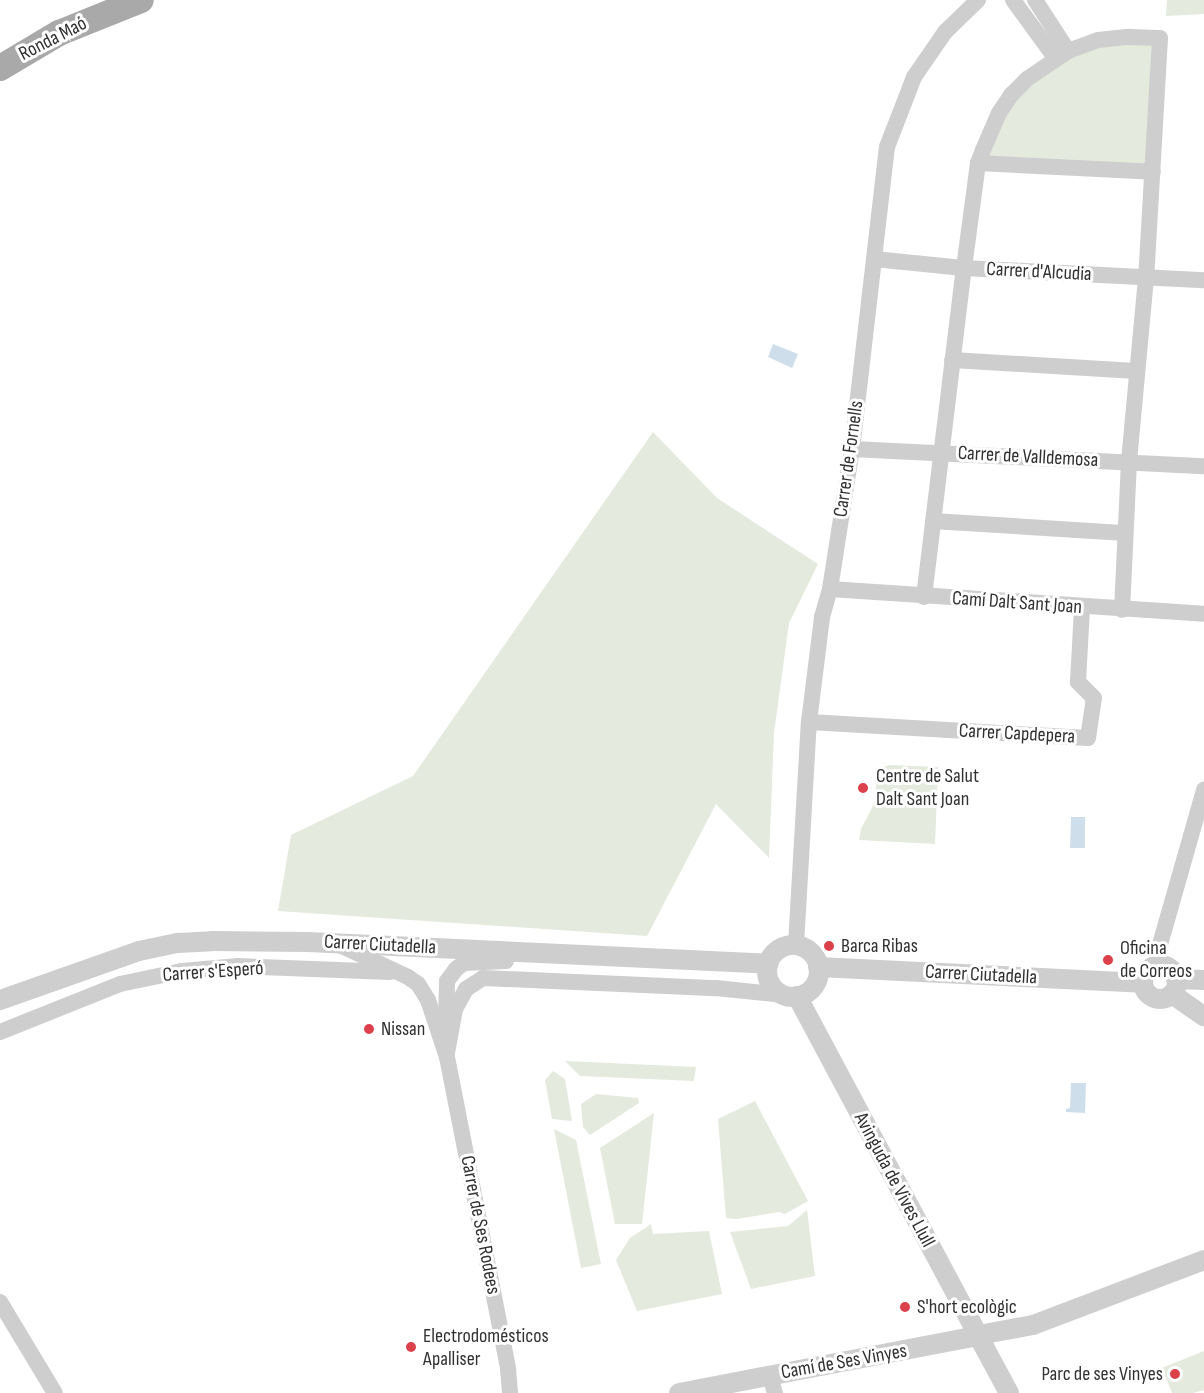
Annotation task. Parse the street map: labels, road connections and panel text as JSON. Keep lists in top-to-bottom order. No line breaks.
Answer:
{"streets":{"main road":["Ronda Maó"],"street":["Carrer d'Alcudia","Carrer de Valldemosa","Carrer de Fornells","Camí Dalt Sant Joan","Carrer Capdepera","Carrer Ciutadella","Carrer s'Esperó","Avinguda de Vives Llull","Carrer de Ses Rodees","Camí de Ses Vinyes"]},"crossings":[["Carrer d'Alcudia","Carrer de Fornells"],["Carrer de Valldemosa","Carrer de Fornells"],["Carrer de Fornells","Camí Dalt Sant Joan"],["Carrer de Fornells","Carrer Capdepera"],["Carrer de Fornells","Carrer Ciutadella"],["Carrer de Fornells","Avinguda de Vives Llull"],["Carrer de Fornells","Carrer de Ses Rodees"],["Camí Dalt Sant Joan","Carrer Capdepera"],["Carrer Ciutadella","Avinguda de Vives Llull"],["Carrer Ciutadella","Carrer de Ses Rodees"],["Carrer s'Esperó","Carrer de Ses Rodees"],["Avinguda de Vives Llull","Carrer de Ses Rodees"],["Avinguda de Vives Llull","Camí de Ses Vinyes"]],"places":["Centre de Salut Dalt Sant Joan","Barca Ribas","Oficina de Correos","Nissan","S'hort ecològic","Electrodomésticos Apalliser","Parc de ses Vinyes"]}
